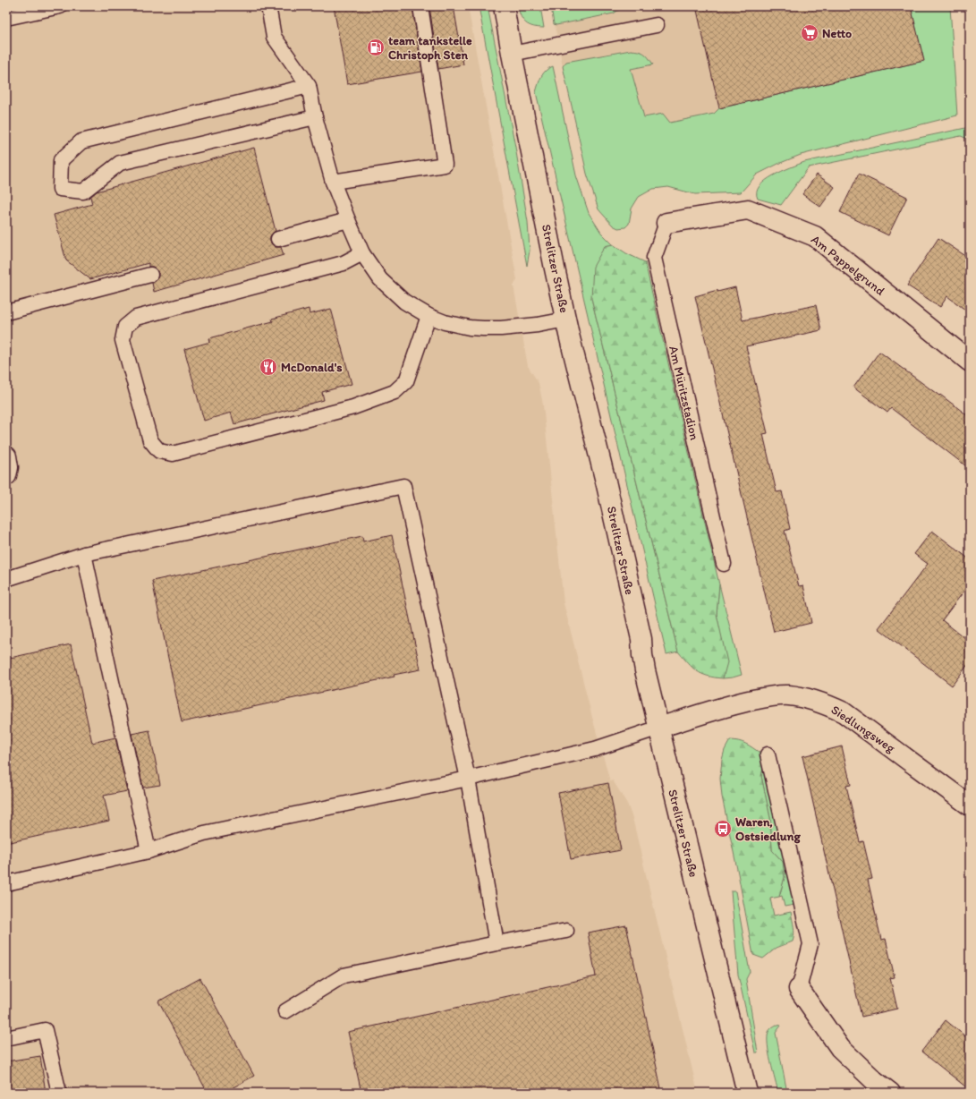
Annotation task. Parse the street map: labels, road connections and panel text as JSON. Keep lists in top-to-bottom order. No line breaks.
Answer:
{"streets":{"main road":["Am Pappelgrund","Strelitzer Straße","Siedlungsweg"],"lane":["Am Müritzstadion"]},"crossings":[["Am Pappelgrund","Am Müritzstadion"],["Strelitzer Straße","Siedlungsweg"]],"places":{"supermarket":["Netto"],"fuel station":["team tankstelle Christoph Sten"],"restaurant":["McDonald's"],"bus stop":["Waren, Ostsiedlung"]}}
